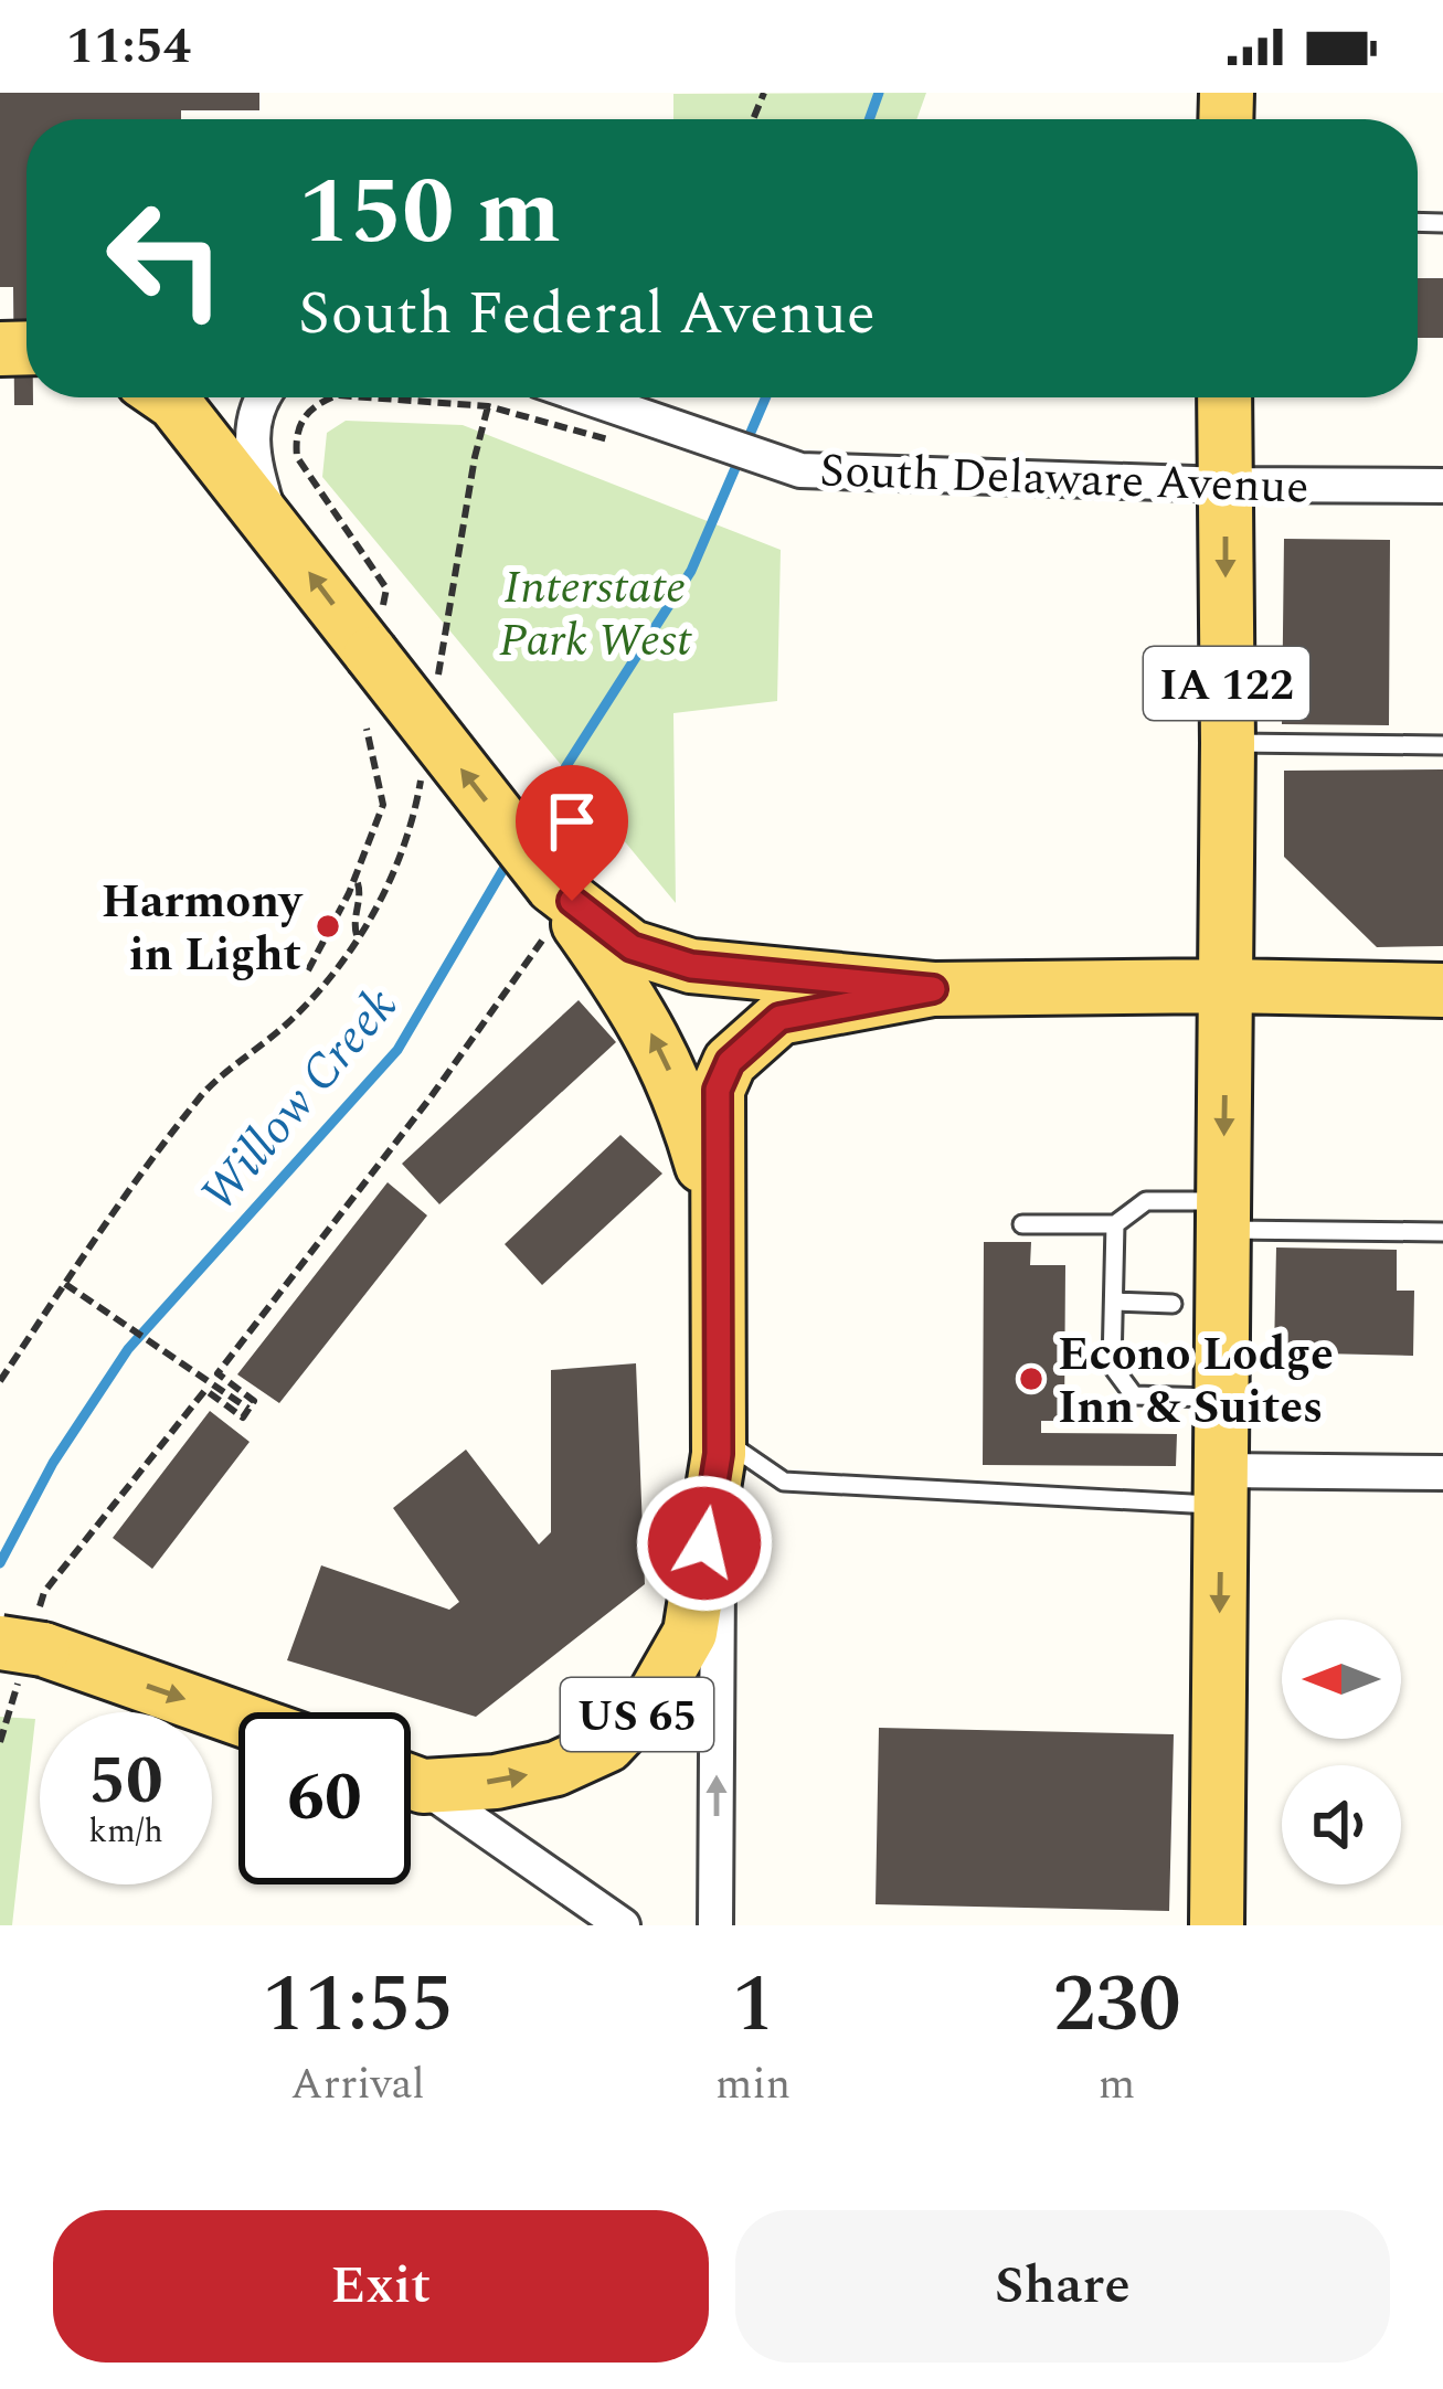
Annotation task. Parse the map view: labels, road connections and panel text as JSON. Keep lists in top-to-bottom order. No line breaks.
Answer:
{"streets":{"main road":["IA 122","US 65"],"street":["South Delaware Avenue"]},"crossings":[["South Delaware Avenue","IA 122"],["IA 122","US 65"]],"water":["Willow Creek"],"parks":["Interstate Park West"],"places":["Harmony in Light","Econo Lodge Inn & Suites"],"north":"left","page":{"status":"11:54","turn":["150 m","South Federal Avenue"],"speed":"50 km/h","limit":"60","eta":["11:55","Arrival","1","min","230","m"],"buttons":["Exit","Share"]}}
